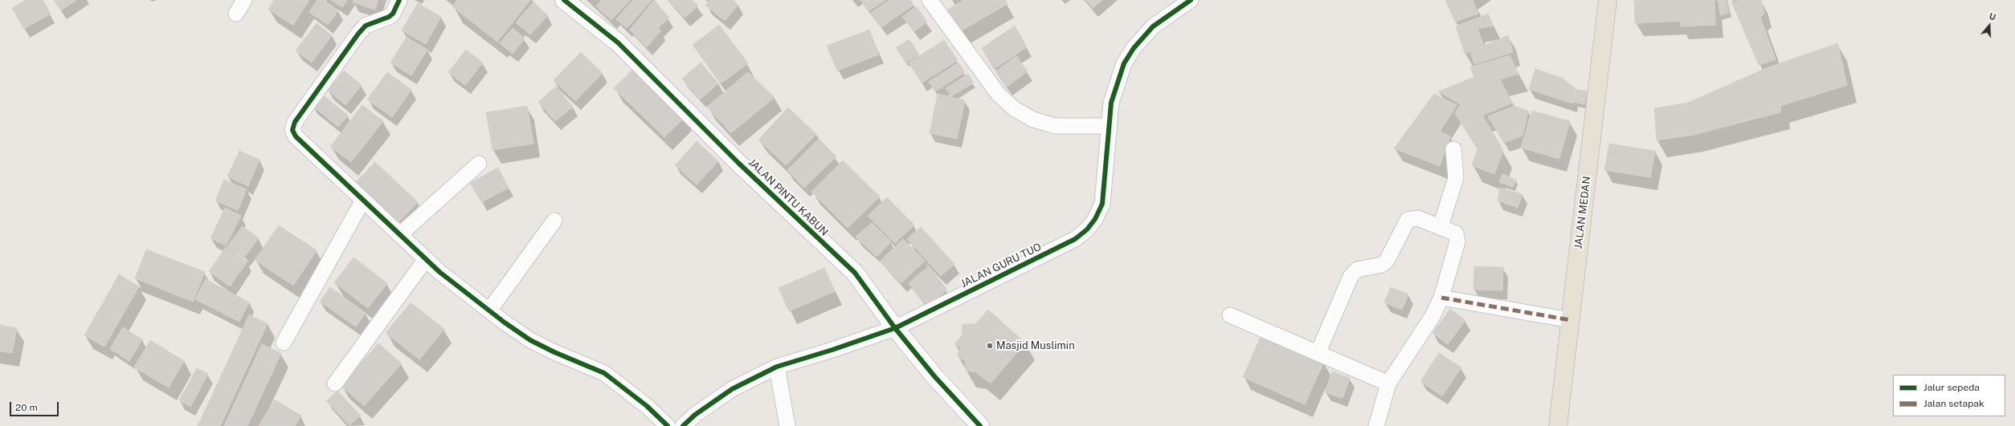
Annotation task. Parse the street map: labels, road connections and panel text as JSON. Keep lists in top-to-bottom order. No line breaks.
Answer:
{"streets":{"main road":["JALAN MEDAN"],"street":["JALAN PINTU KABUN","JALAN GURU TUO"]},"crossings":[["JALAN PINTU KABUN","JALAN GURU TUO"]],"places":["Masjid Muslimin"],"legend":["Jalur sepeda","Jalan setapak"],"scale_bar":"20 m","north":"top"}
